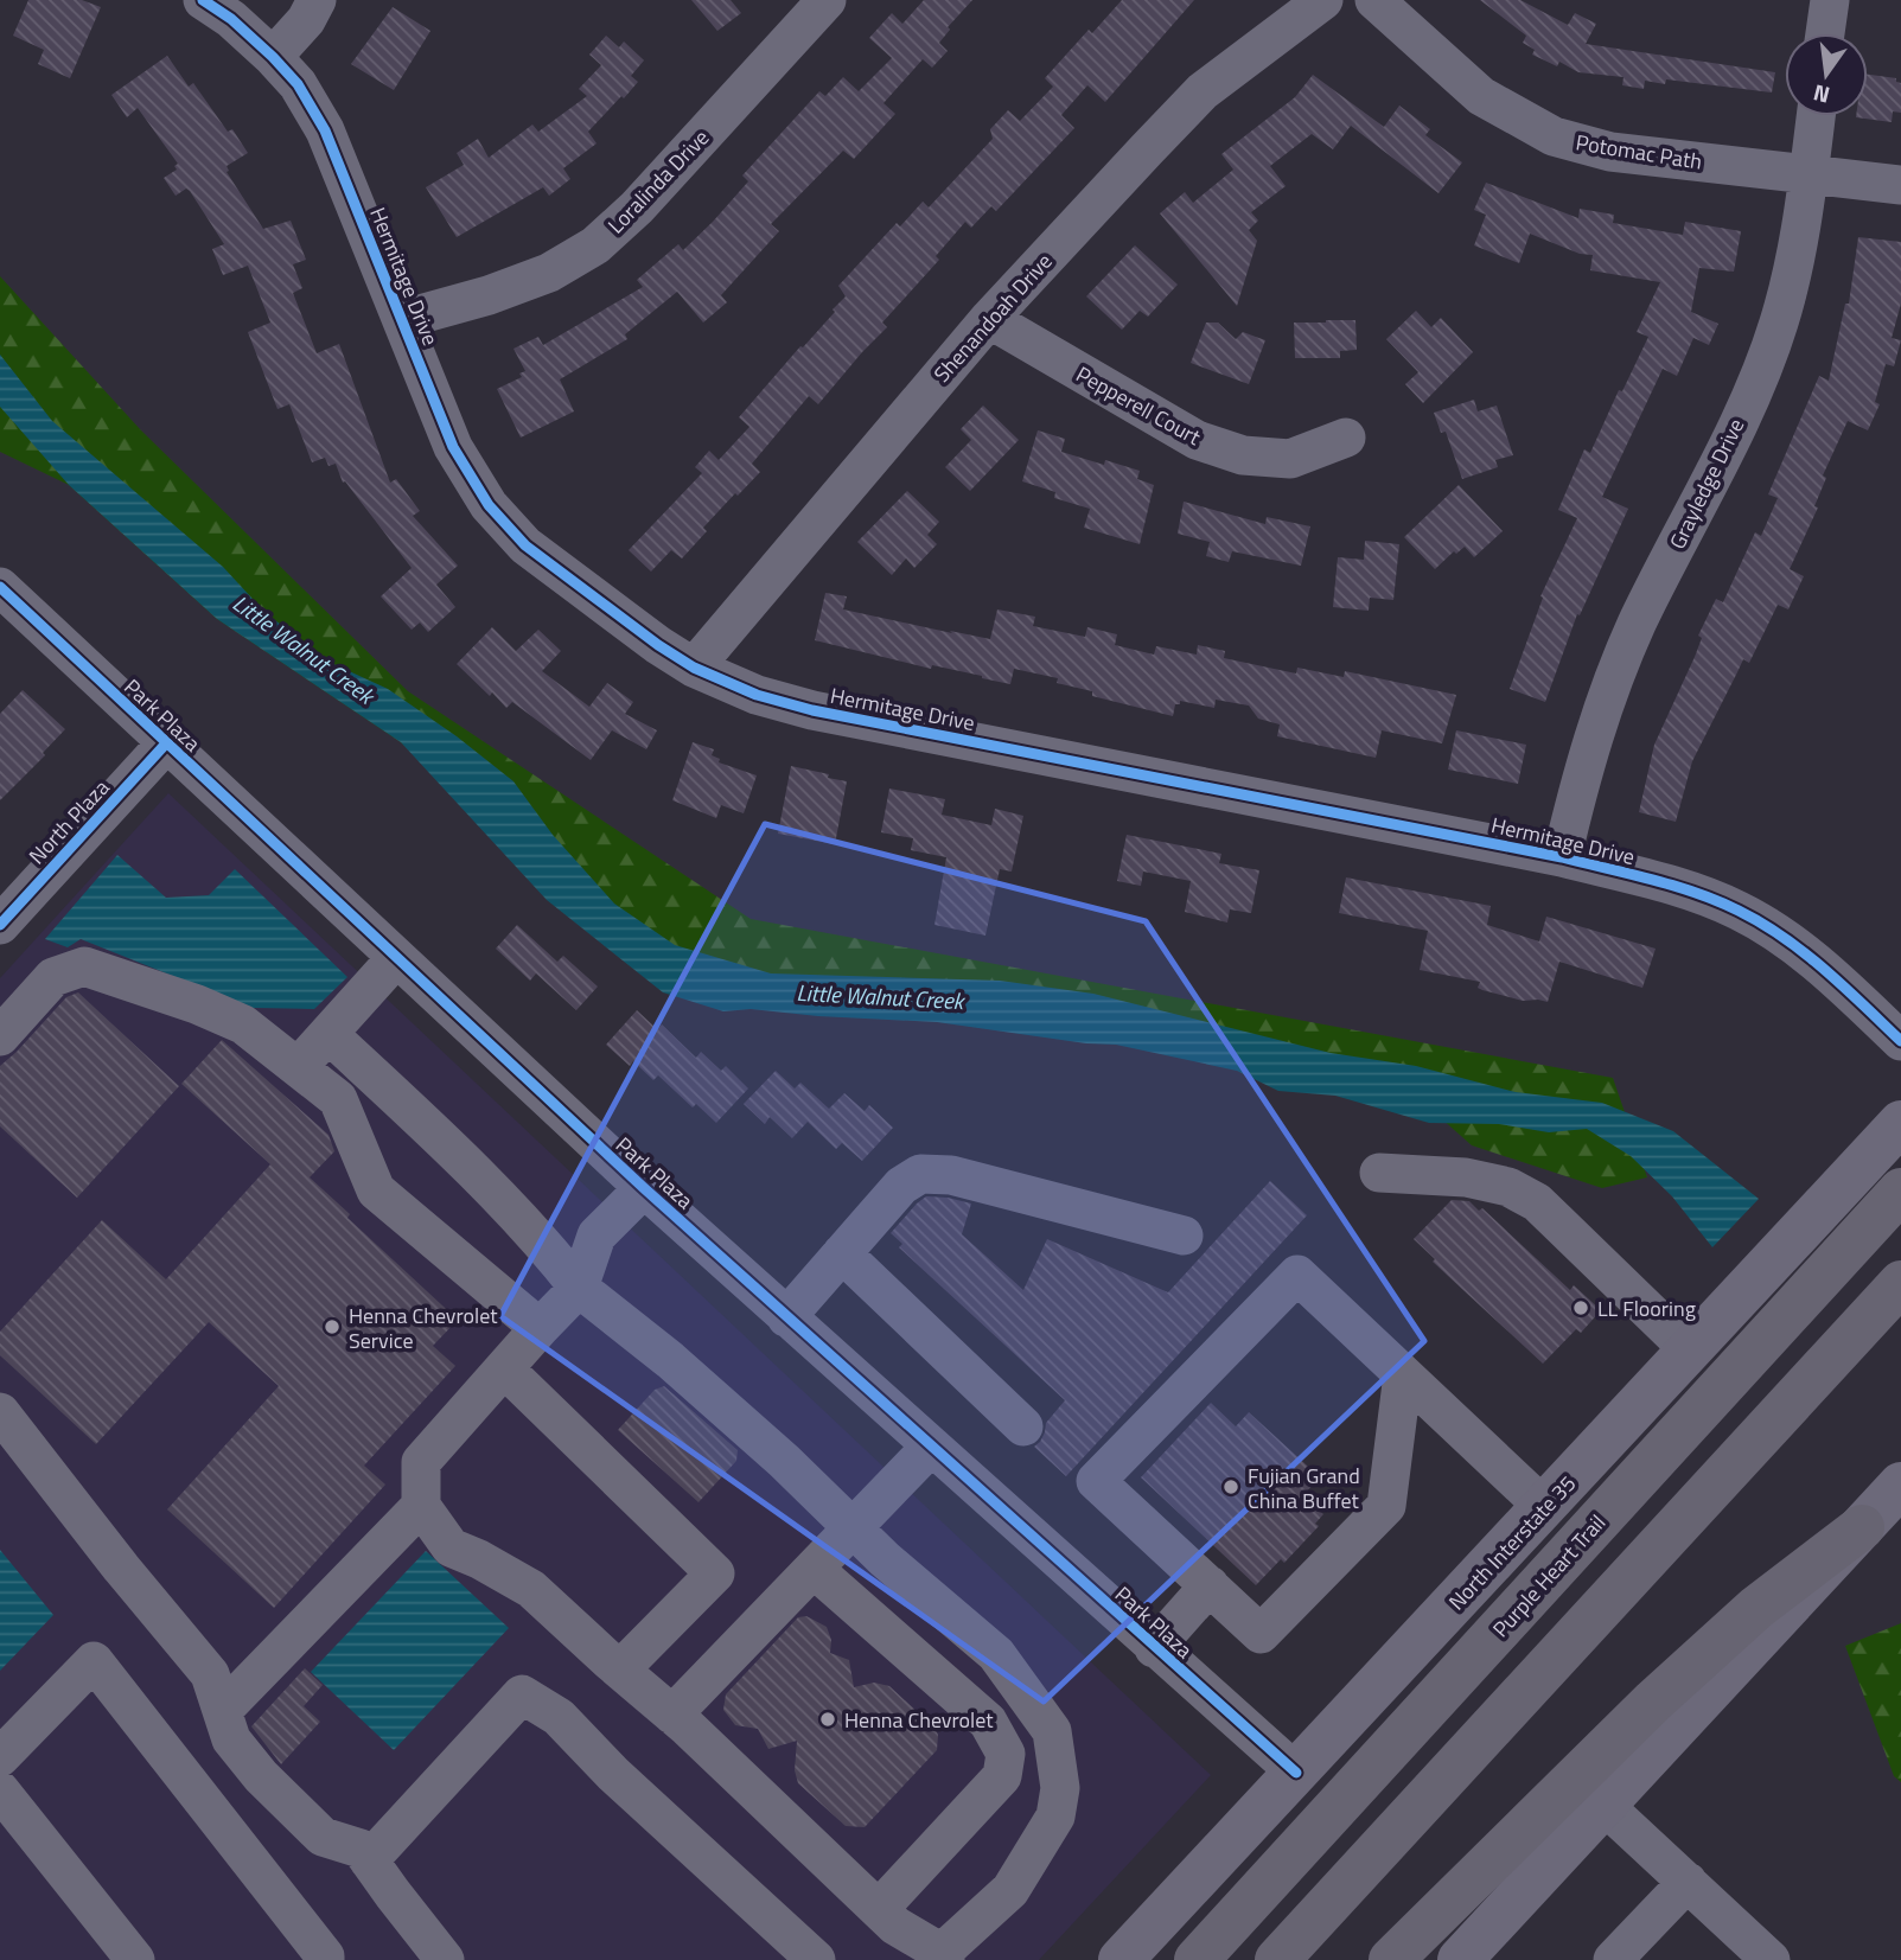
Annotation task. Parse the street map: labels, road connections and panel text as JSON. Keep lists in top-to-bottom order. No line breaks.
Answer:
{"streets":{"highway":["Purple Heart Trail"],"main road":["North Interstate 35"],"street":["Potomac Path","Loralinda Drive","Hermitage Drive","Shenandoah Drive","Pepperell Court","Grayledge Drive","Park Plaza","North Plaza"]},"crossings":[["Potomac Path","Grayledge Drive"],["Loralinda Drive","Hermitage Drive"],["Hermitage Drive","Shenandoah Drive"],["Hermitage Drive","Grayledge Drive"],["Shenandoah Drive","Pepperell Court"],["Park Plaza","North Plaza"],["Park Plaza","North Interstate 35"]],"water":["Little Walnut Creek"],"places":["LL Flooring","Henna Chevrolet Service","Fujian Grand China Buffet","Henna Chevrolet"],"north":"bottom"}
